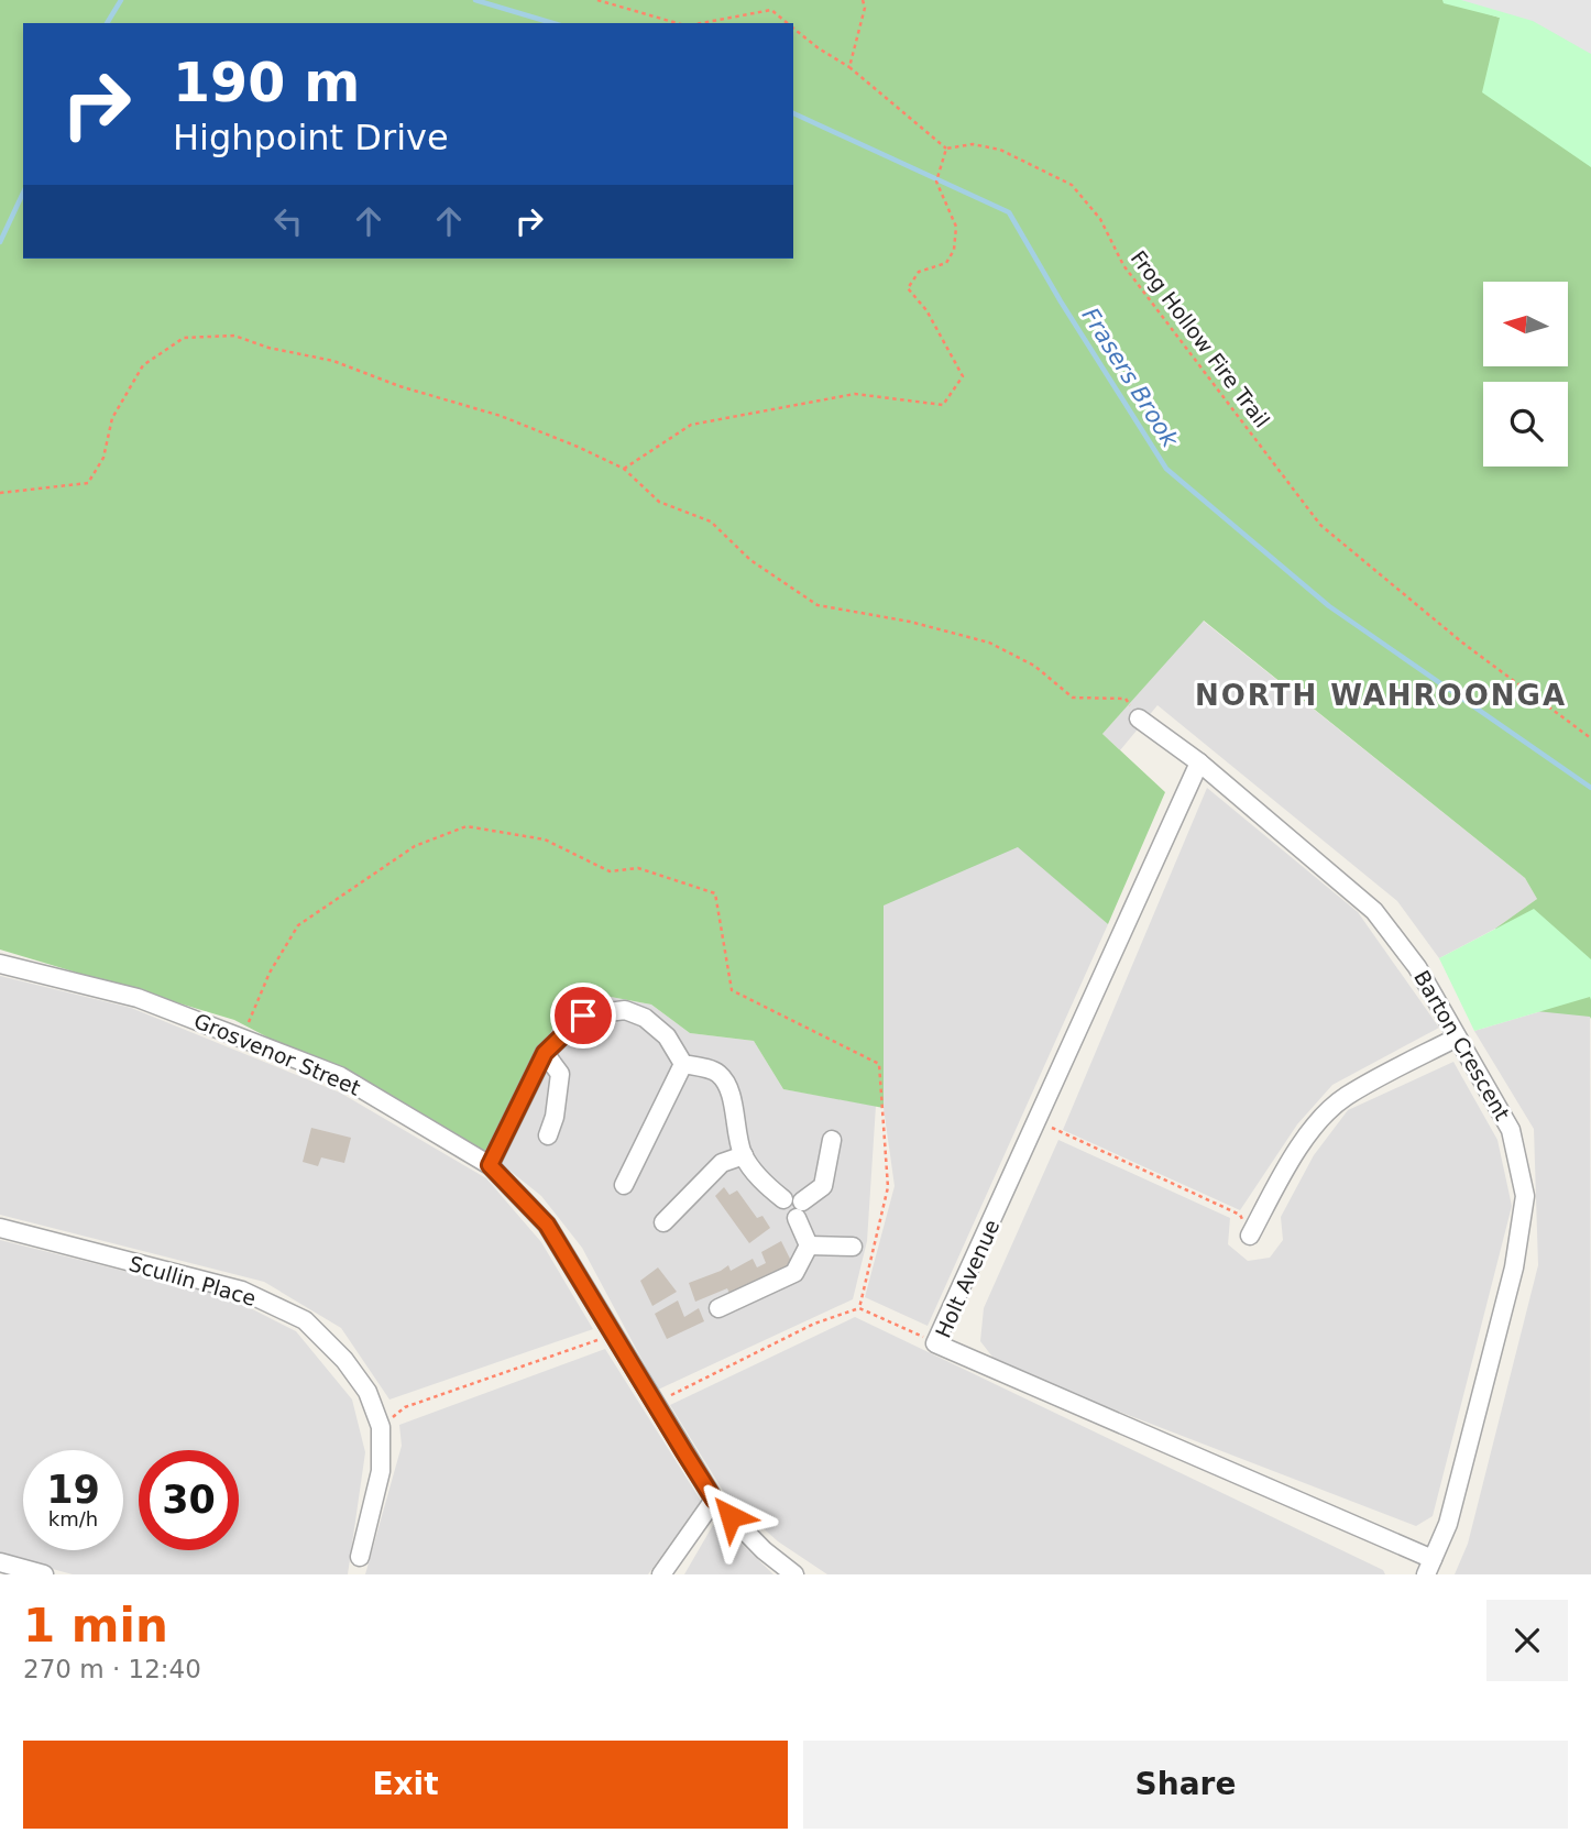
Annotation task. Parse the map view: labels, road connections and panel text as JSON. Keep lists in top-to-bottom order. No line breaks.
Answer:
{"streets":{"street":["Barton Crescent","Grosvenor Street","Holt Avenue","Scullin Place"],"path":["Frog Hollow Fire Trail"]},"crossings":[["Barton Crescent","Holt Avenue"]],"districts":["NORTH WAHROONGA"],"water":["Frasers Brook"],"north":"left","page":{"turn":["190 m","Highpoint Drive"],"speed":"19 km/h","limit":"30","heading":["1 min","270 m · 12:40"],"buttons":["Exit","Share"]}}
